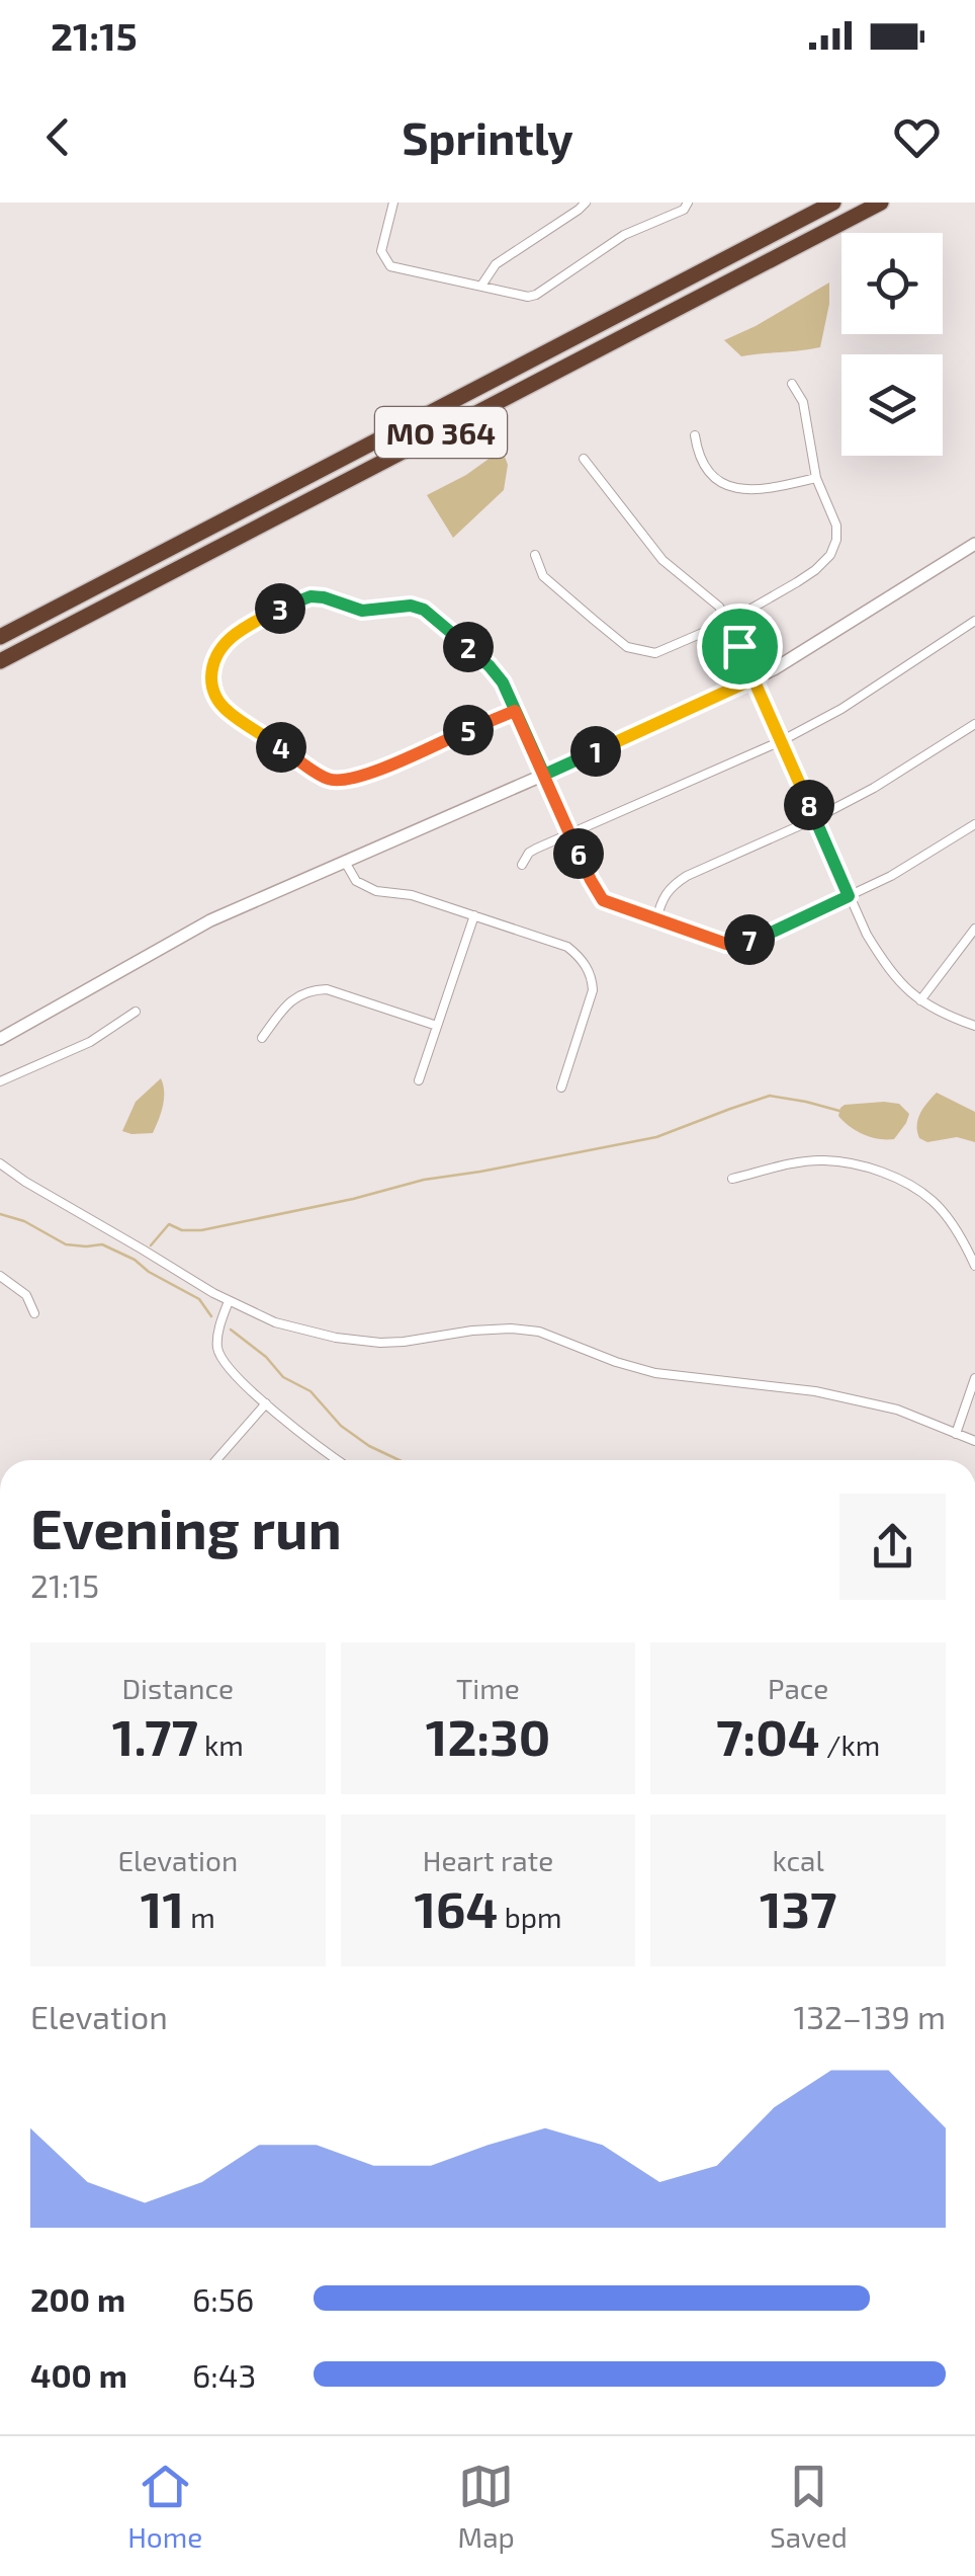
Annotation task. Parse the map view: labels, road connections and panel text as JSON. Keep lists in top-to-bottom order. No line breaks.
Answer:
{"streets":{"highway":["MO 364"]},"page":{"status":"21:15","header":"Sprintly","pins":["3","2","5","4","1","8","6","7"],"heading":["Evening run","21:15"],"stats":[["Distance","1.77 km"],["Time","12:30"],["Pace","7:04 /km"],["Elevation","11 m"],["Heart rate","164 bpm"],["kcal","137"]],"chart":["Elevation","132–139 m"],"list":[{"name":"200 m","note":"6:56"},{"name":"400 m","note":"6:43"}],"tabs":["Home","Map","Saved"]}}
